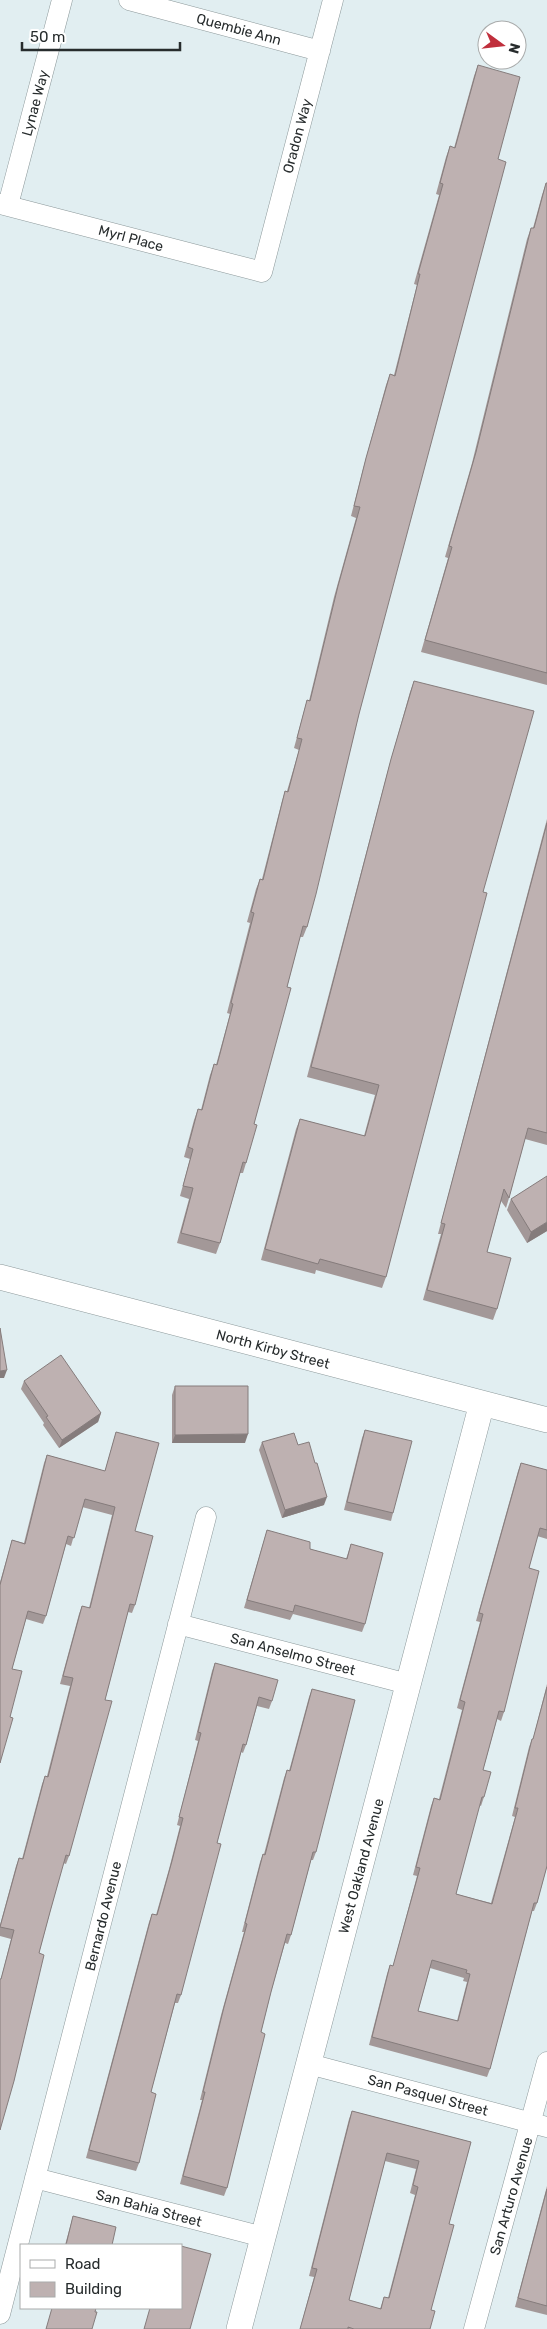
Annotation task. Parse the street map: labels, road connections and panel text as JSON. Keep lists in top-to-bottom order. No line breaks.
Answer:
{"streets":{"street":["Quembie Ann","Lynae Way","Oradon Way","Myrl Place","North Kirby Street","San Anselmo Street","West Oakland Avenue","Bernardo Avenue","San Pasquel Street","San Arturo Avenue","San Bahia Street"]},"crossings":[["Quembie Ann","Oradon Way"],["Lynae Way","Myrl Place"],["Oradon Way","Myrl Place"],["North Kirby Street","West Oakland Avenue"],["San Anselmo Street","West Oakland Avenue"],["San Anselmo Street","Bernardo Avenue"],["West Oakland Avenue","San Pasquel Street"],["West Oakland Avenue","San Bahia Street"],["Bernardo Avenue","San Bahia Street"],["San Pasquel Street","San Arturo Avenue"]],"legend":["Road","Building"],"scale_bar":"50 m","north":"right"}
